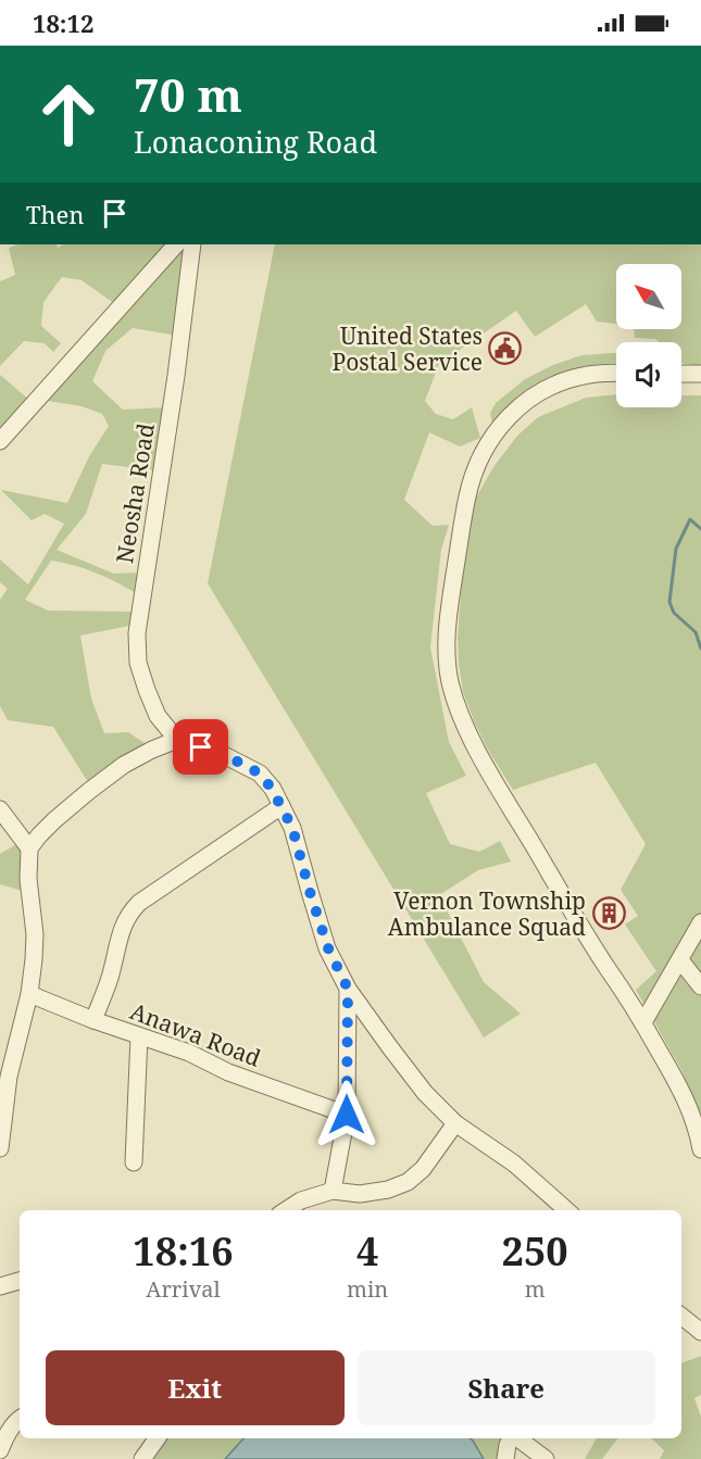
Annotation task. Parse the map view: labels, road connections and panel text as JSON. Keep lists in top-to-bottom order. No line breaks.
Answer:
{"streets":{"street":["Neosha Road","Anawa Road"]},"places":{"public building":["United States Postal Service"],"building":["Vernon Township Ambulance Squad"]},"north":"top left","page":{"status":"18:12","turn":["70 m","Lonaconing Road"],"then":"Then","eta":["18:16","Arrival","4","min","250","m"],"buttons":["Exit","Share"]}}
